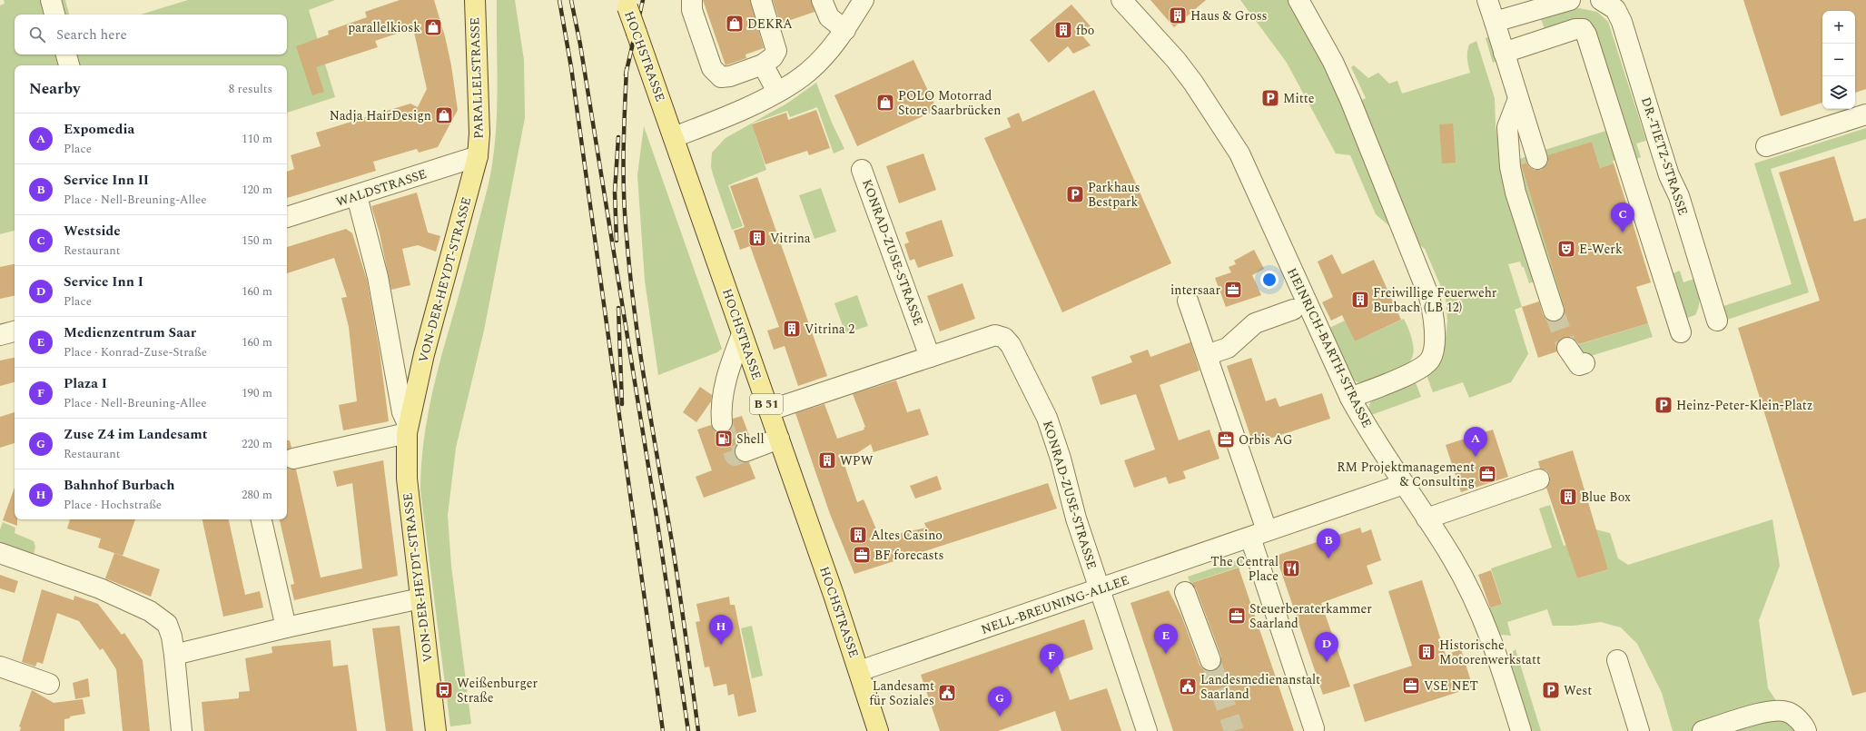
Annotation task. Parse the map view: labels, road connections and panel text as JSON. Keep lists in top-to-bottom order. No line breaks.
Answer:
{"streets":{"main road":["HOCHSTRASSE","PARALLELSTRASSE","VON-DER-HEYDT-STRASSE","B 51"],"street":["DR.-TIETZ-STRASSE","WALDSTRASSE","KONRAD-ZUSE-STRASSE","HEINRICH-BARTH-STRASSE","NELL-BREUNING-ALLEE"]},"crossings":[["HOCHSTRASSE","KONRAD-ZUSE-STRASSE"],["HOCHSTRASSE","NELL-BREUNING-ALLEE"],["PARALLELSTRASSE","WALDSTRASSE"],["PARALLELSTRASSE","VON-DER-HEYDT-STRASSE"],["WALDSTRASSE","VON-DER-HEYDT-STRASSE"],["KONRAD-ZUSE-STRASSE","NELL-BREUNING-ALLEE"],["HEINRICH-BARTH-STRASSE","NELL-BREUNING-ALLEE"]],"places":{"building":["Haus & Gross","fbo","Vitrina","Freiwillige Feuerwehr Burbach (LB 12)","Vitrina 2","WPW","Blue Box","Altes Casino","Historische Motorenwerkstatt"],"shop":["DEKRA","parallelkiosk","POLO Motorrad Store Saarbrücken","Nadja HairDesign"],"parking":["Mitte","Parkhaus Bestpark","Heinz-Peter-Klein-Platz","West"],"theatre":["E-Werk"],"office":["intersaar","Orbis AG","RM Projektmanagement & Consulting","BF forecasts","Steuerberaterkammer Saarland","VSE NET"],"fuel station":["Shell"],"restaurant":["The Central Place"],"public building":["Landesmedienanstalt Saarland","Landesamt für Soziales"],"bus stop":["Weißenburger Straße"]},"page":{"map_buttons":["+","−"],"search":"Search here","heading":["Nearby","8 results"],"list":[{"mark":"A","name":"Expomedia","note":"Place","value":"110 m"},{"mark":"B","name":"Service Inn II","note":"Place · Nell-Breuning-Allee","value":"120 m"},{"mark":"C","name":"Westside","note":"Restaurant","value":"150 m"},{"mark":"D","name":"Service Inn I","note":"Place","value":"160 m"},{"mark":"E","name":"Medienzentrum Saar","note":"Place · Konrad-Zuse-Straße","value":"160 m"},{"mark":"F","name":"Plaza I","note":"Place · Nell-Breuning-Allee","value":"190 m"},{"mark":"G","name":"Zuse Z4 im Landesamt","note":"Restaurant","value":"220 m"},{"mark":"H","name":"Bahnhof Burbach","note":"Place · Hochstraße","value":"280 m"}],"pins":["C","A","B","H","E","D","F","G"]}}
